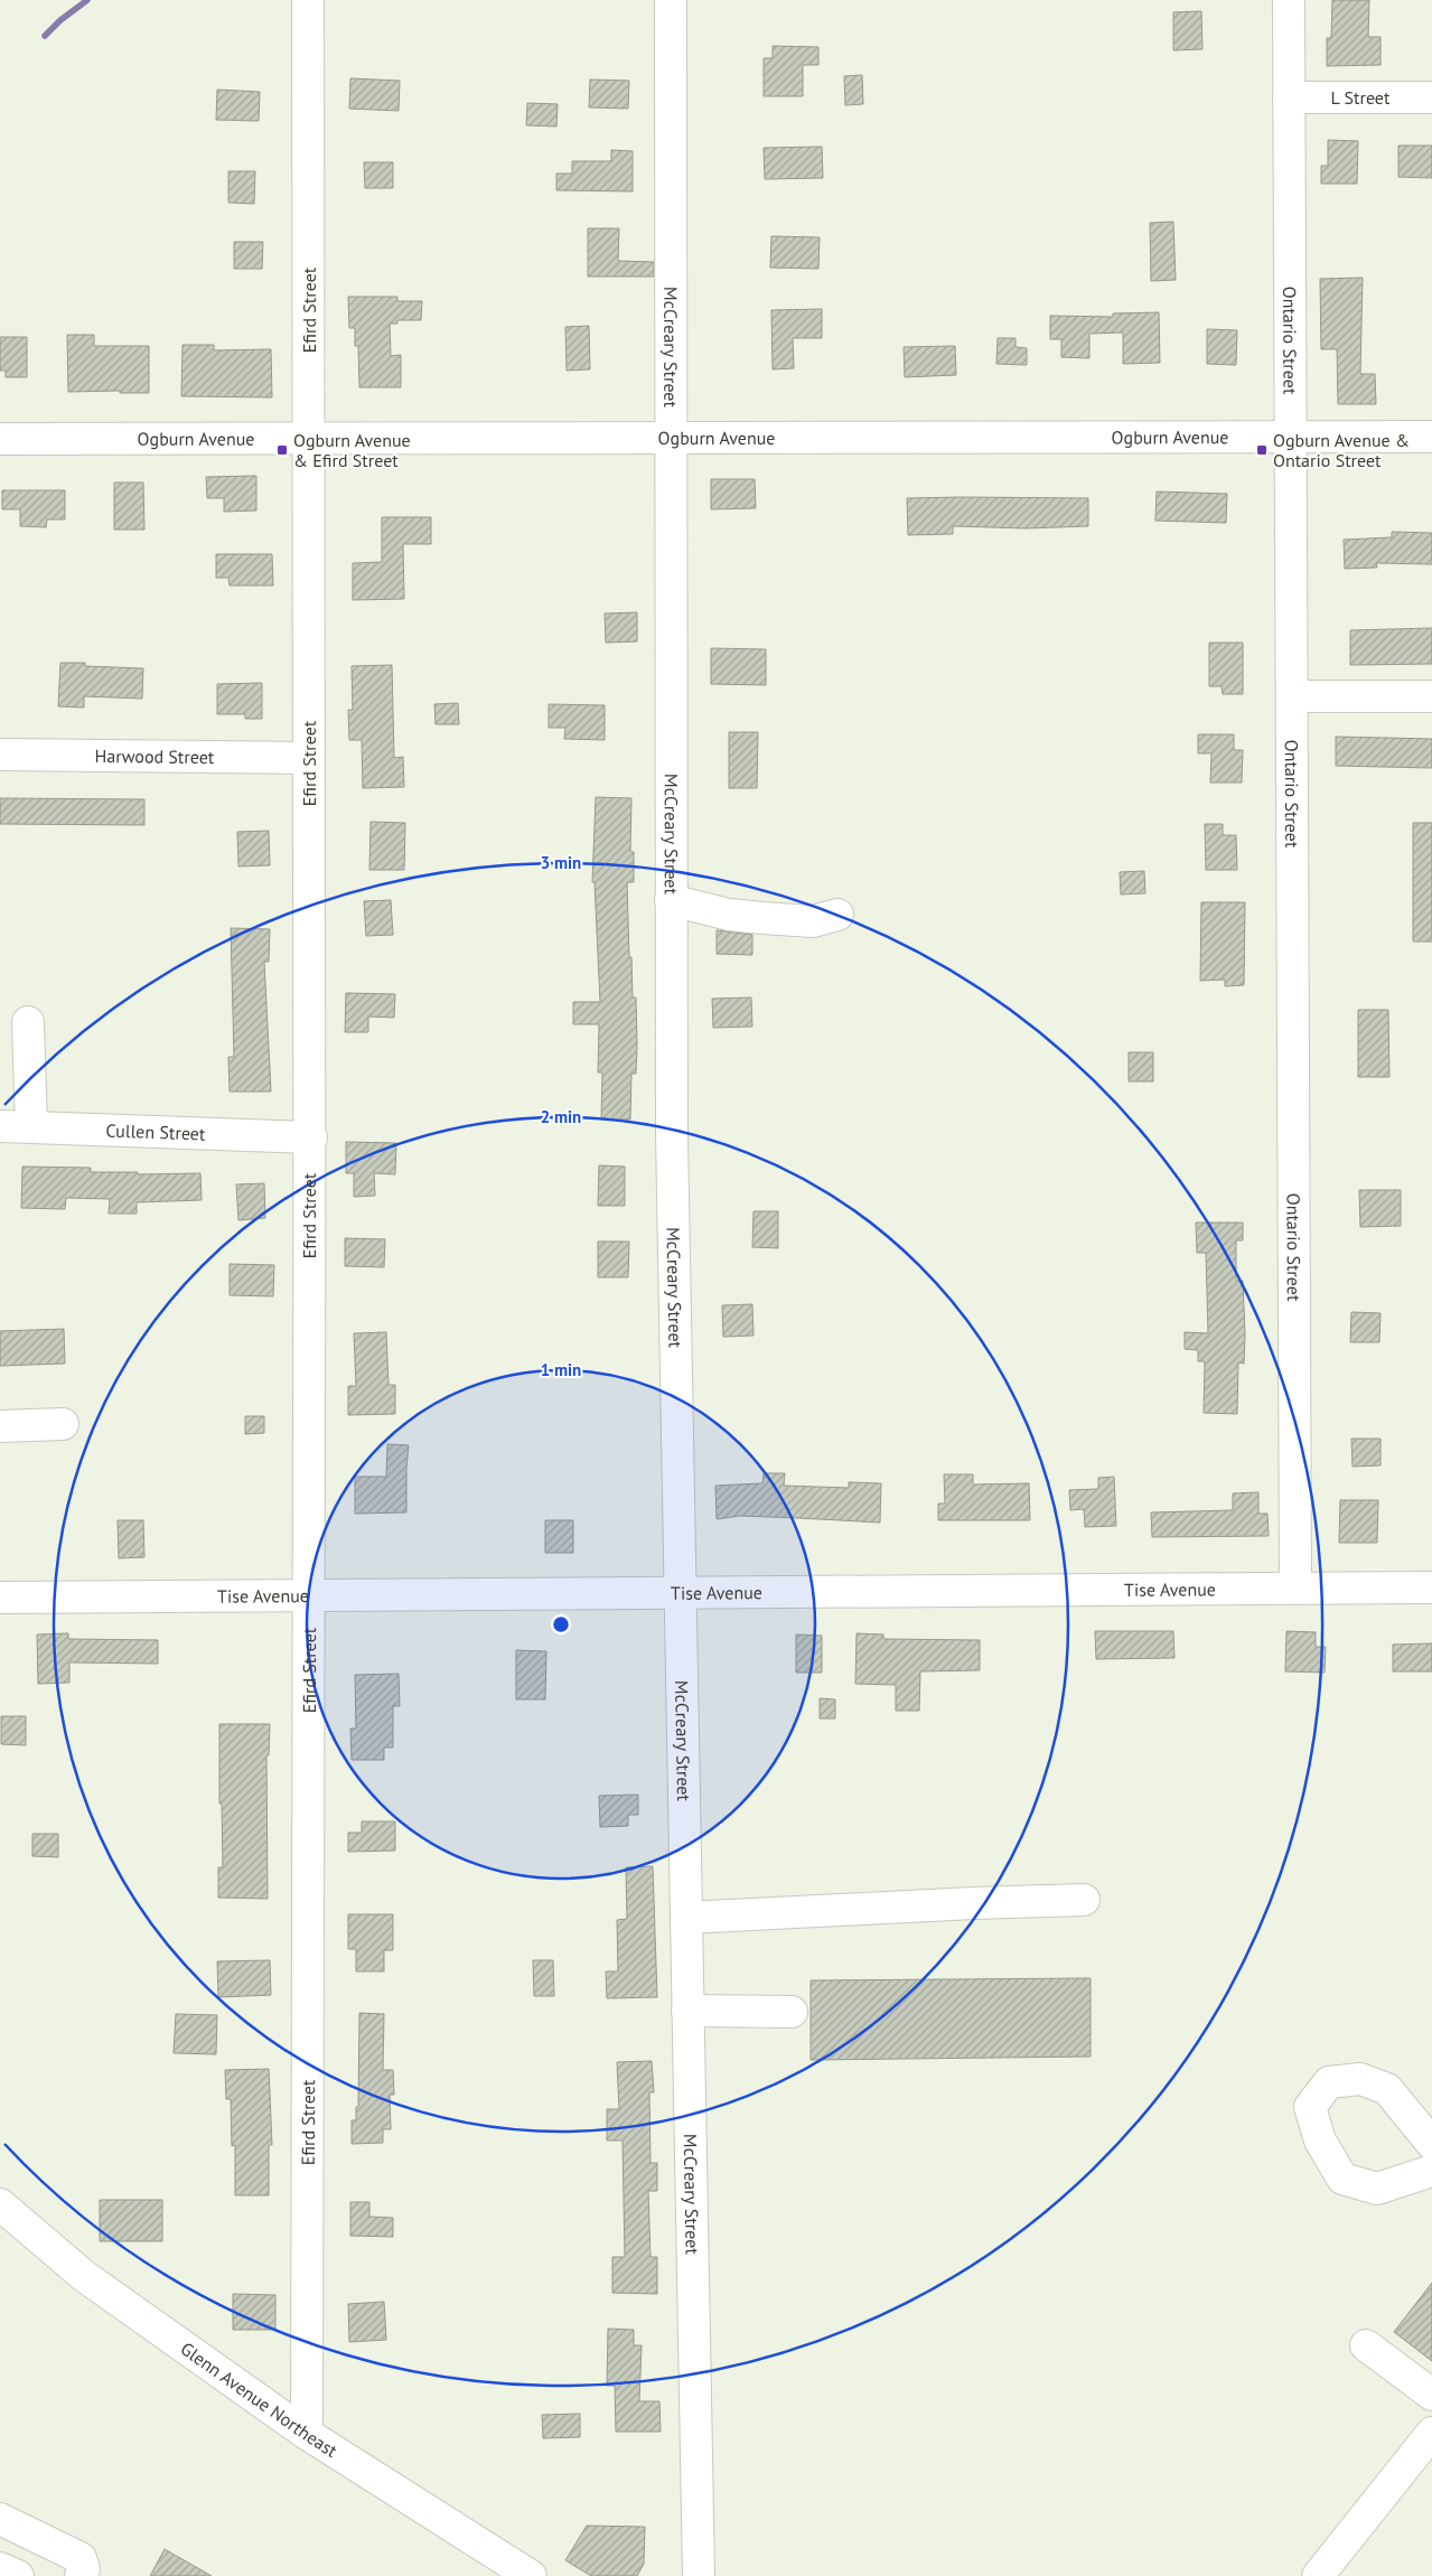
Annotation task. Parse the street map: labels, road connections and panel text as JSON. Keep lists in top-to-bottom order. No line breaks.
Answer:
{"streets":{"street":["L Street","Efird Street","Ontario Street","McCreary Street","Ogburn Avenue","Harwood Street","Cullen Street","Tise Avenue","Glenn Avenue Northeast"]},"crossings":[["L Street","Ontario Street"],["Efird Street","Ogburn Avenue"],["Efird Street","Harwood Street"],["Efird Street","Cullen Street"],["Efird Street","Tise Avenue"],["Efird Street","Glenn Avenue Northeast"],["Ontario Street","Ogburn Avenue"],["Ontario Street","Tise Avenue"],["McCreary Street","Ogburn Avenue"],["McCreary Street","Tise Avenue"]],"places":{"transit":["Ogburn Avenue & Efird Street","Ogburn Avenue & Ontario Street"]},"rings":["3 min","2 min","1 min"]}
